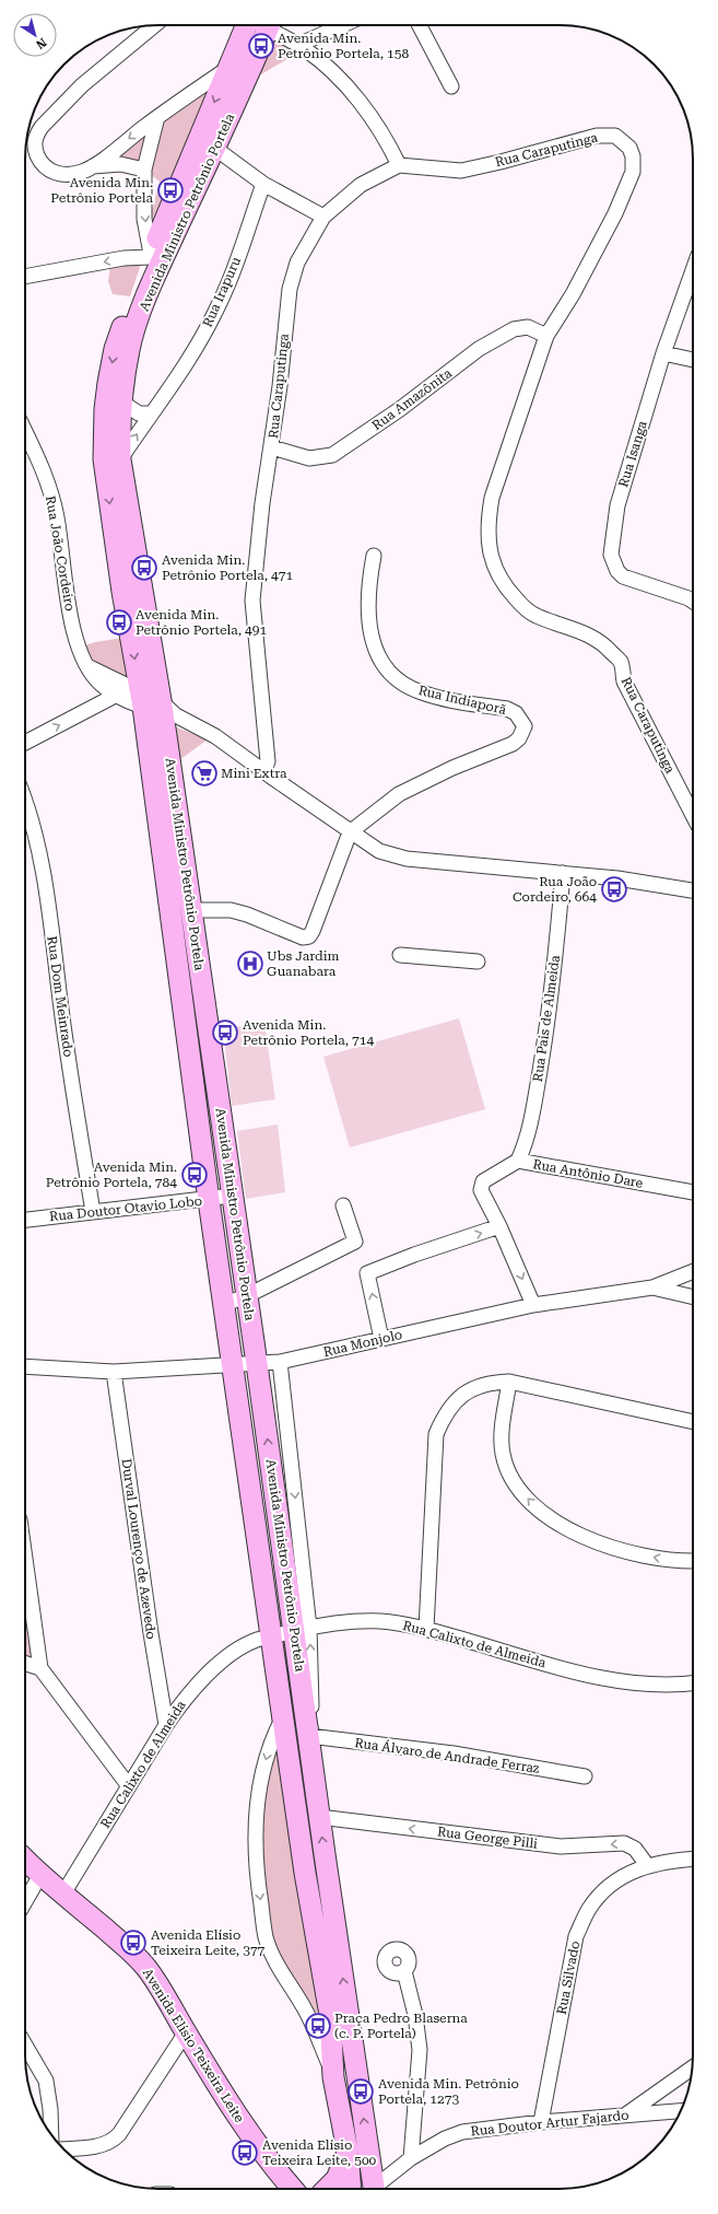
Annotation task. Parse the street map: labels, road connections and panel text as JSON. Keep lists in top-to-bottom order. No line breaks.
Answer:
{"streets":{"main road":["Avenida Ministro Petrônio Portela","Avenida Elísio Teixeira Leite"],"street":["Rua Caraputinga","Rua Irapuru","Rua Amazônita","Rua Isanga","Rua João Cordeiro","Rua Indiaporã","Rua Dom Meinrado","Rua Pais de Almeida","Rua Antônio Dare","Rua Doutor Otavio Lobo","Rua Monjolo","Durval Lourenço de Azevedo","Rua Calixto de Almeida","Rua Álvaro de Andrade Ferraz","Rua George Pilli","Rua Silvado","Rua Doutor Artur Fajardo"]},"crossings":[["Rua Caraputinga","Rua Amazônita"],["Rua Caraputinga","Rua João Cordeiro"],["Avenida Ministro Petrônio Portela","Rua Irapuru"],["Avenida Ministro Petrônio Portela","Rua João Cordeiro"],["Avenida Ministro Petrônio Portela","Rua Doutor Otavio Lobo"],["Avenida Ministro Petrônio Portela","Rua Monjolo"],["Avenida Ministro Petrônio Portela","Rua Calixto de Almeida"],["Avenida Ministro Petrônio Portela","Rua Álvaro de Andrade Ferraz"],["Avenida Ministro Petrônio Portela","Rua George Pilli"],["Rua João Cordeiro","Rua Indiaporã"],["Rua João Cordeiro","Rua Pais de Almeida"],["Rua Dom Meinrado","Rua Doutor Otavio Lobo"],["Rua Pais de Almeida","Rua Antônio Dare"],["Rua Monjolo","Durval Lourenço de Azevedo"],["Durval Lourenço de Azevedo","Rua Calixto de Almeida"],["Rua Calixto de Almeida","Avenida Elísio Teixeira Leite"],["Rua George Pilli","Rua Silvado"],["Rua Silvado","Rua Doutor Artur Fajardo"]],"one_way":["Rua George Pilli"],"places":{"bus stop":["Avenida Min. Petrônio Portela, 158","Avenida Min. Petrônio Portela","Avenida Min. Petrônio Portela, 471","Avenida Min. Petrônio Portela, 491","Rua João Cordeiro, 664","Avenida Min. Petrônio Portela, 714","Avenida Min. Petrônio Portela, 784","Avenida Elísio Teixeira Leite, 377","Praça Pedro Blaserna (c. P. Portela)","Avenida Min. Petrônio Portela, 1273","Avenida Elísio Teixeira Leite, 500"],"supermarket":["Mini Extra"],"hospital":["Ubs Jardim Guanabara"]},"north":"bottom right"}
